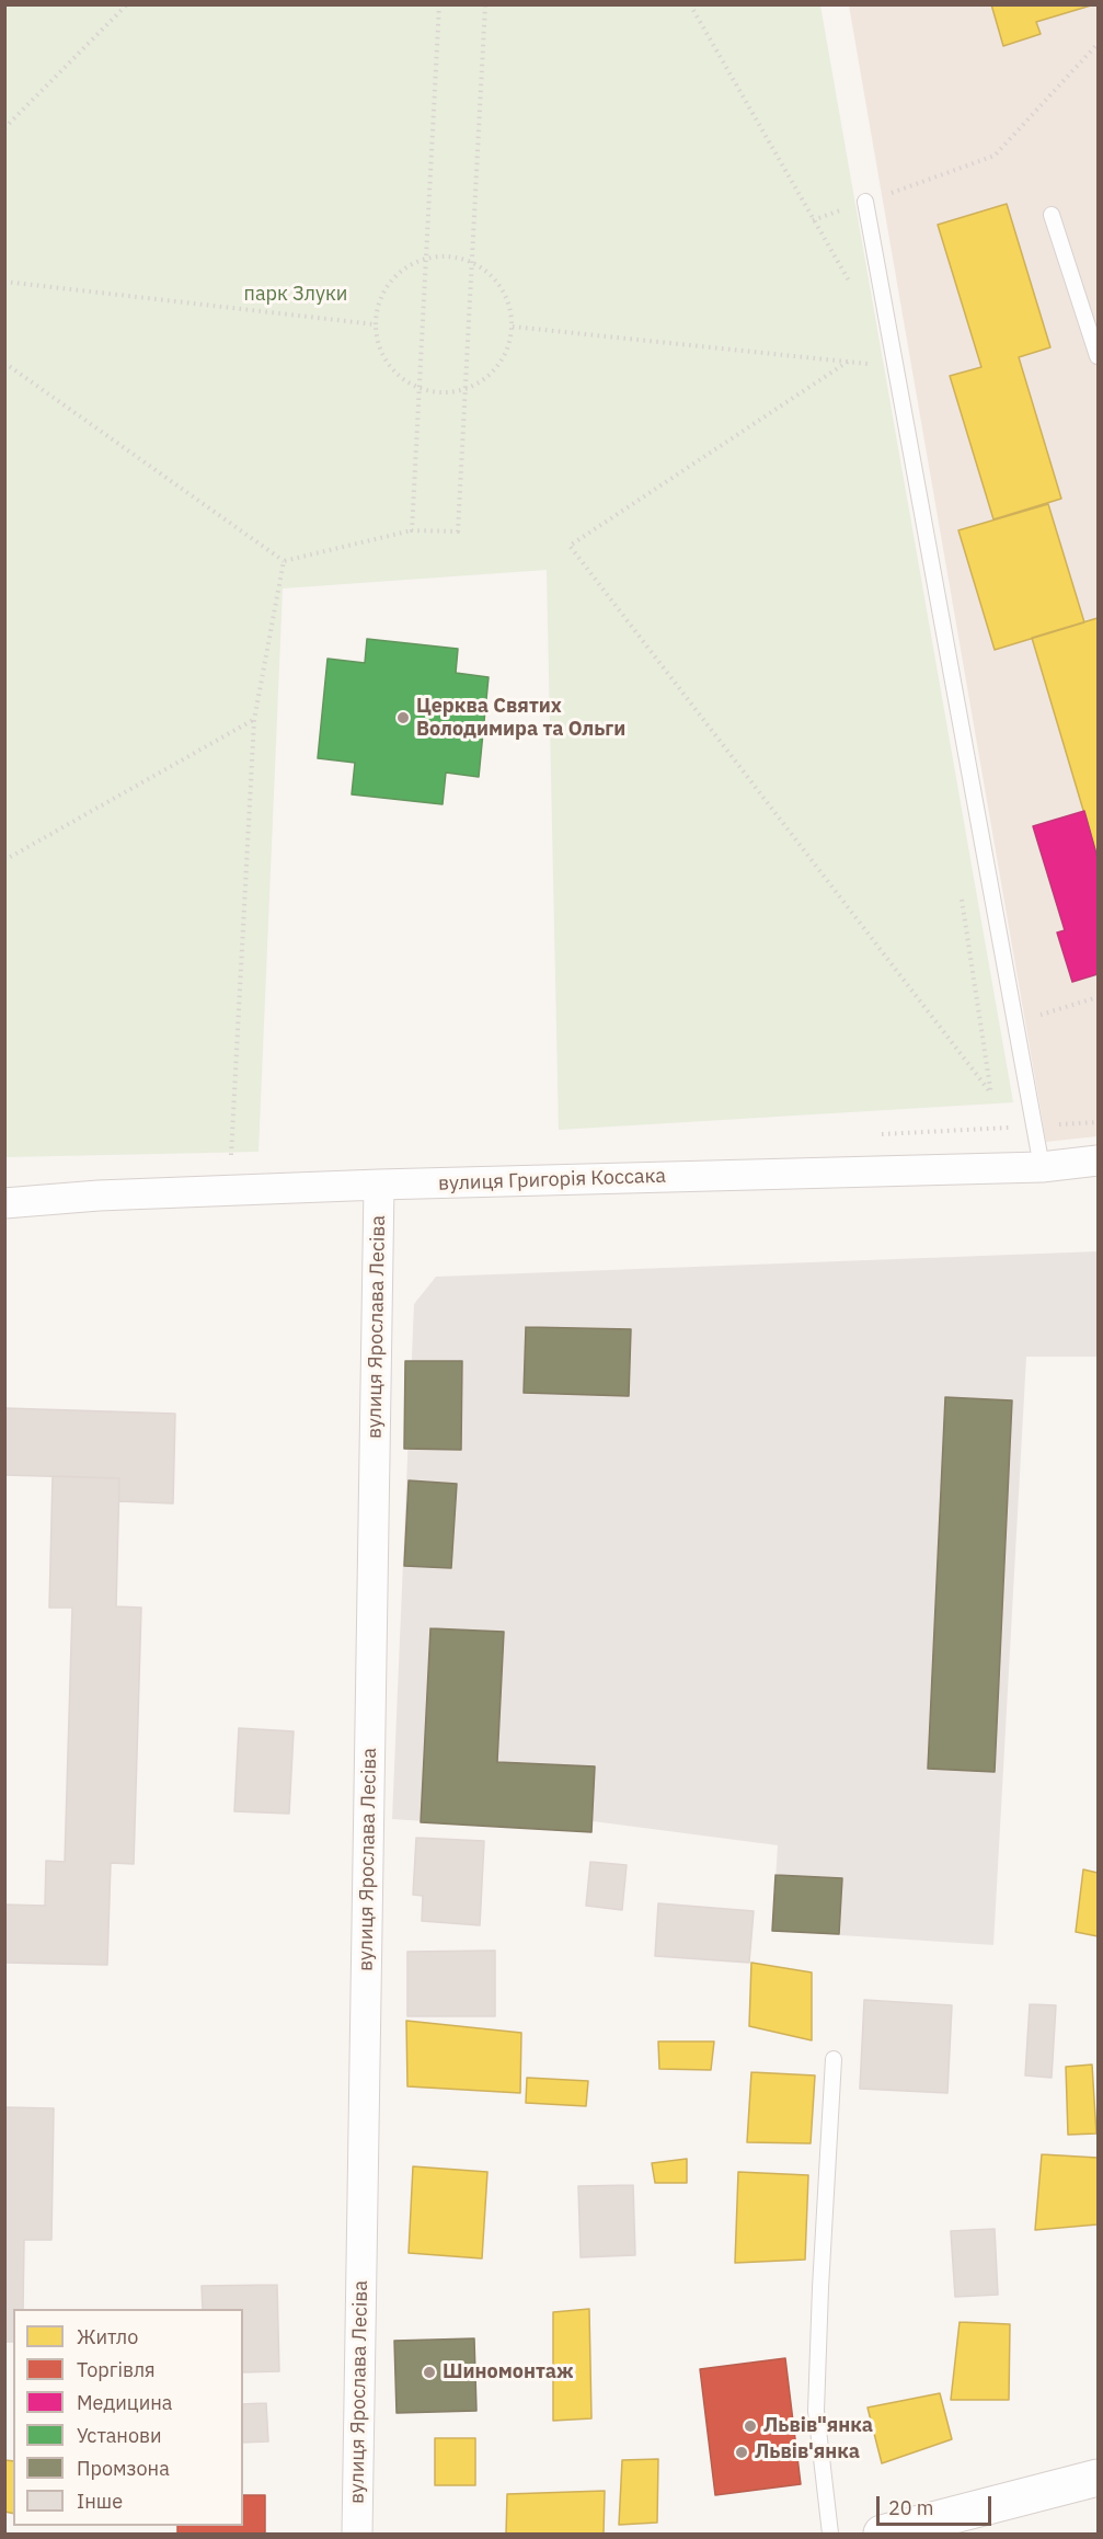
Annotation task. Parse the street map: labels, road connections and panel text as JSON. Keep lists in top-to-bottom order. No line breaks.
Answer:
{"streets":{"street":["вулиця Григорія Коссака","вулиця Ярослава Лесіва"]},"crossings":[["вулиця Григорія Коссака","вулиця Ярослава Лесіва"]],"parks":["парк Злуки"],"places":["Церква Святих Володимира та Ольги","Шиномонтаж","Львів\"янка","Львів'янка"],"legend":["Житло","Торгівля","Медицина","Установи","Промзона","Інше"],"scale_bar":"20 m"}
